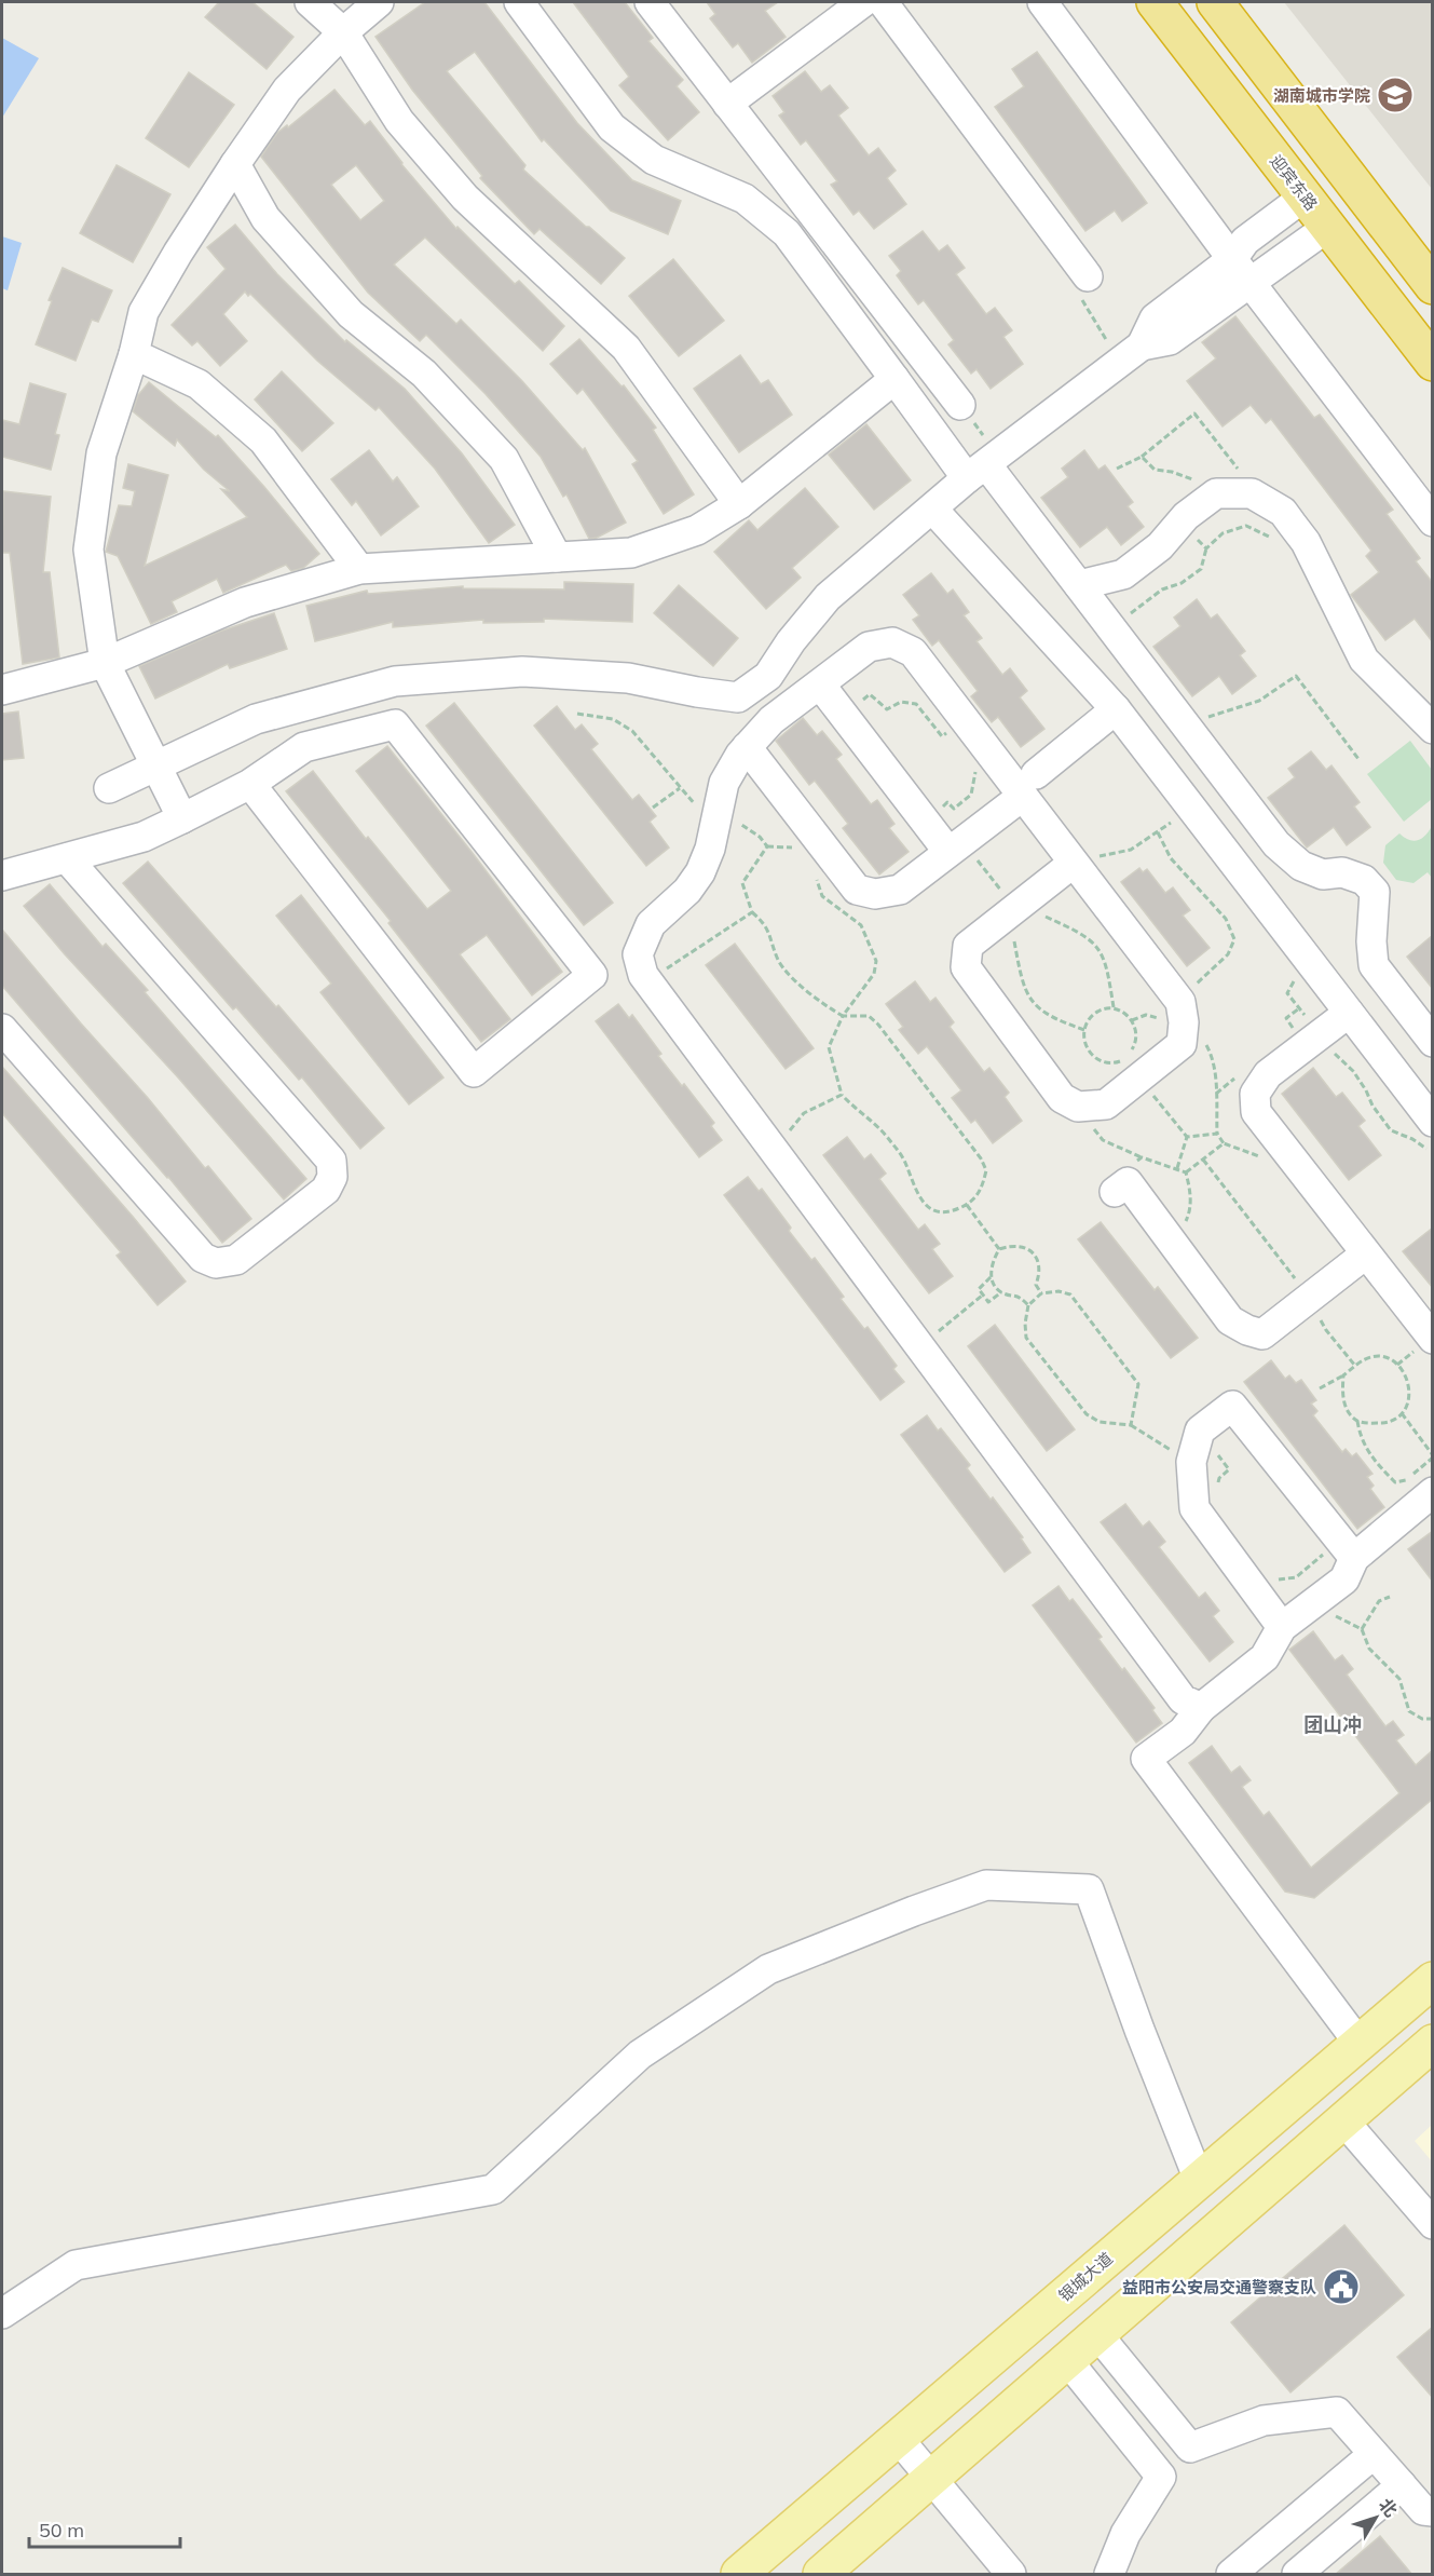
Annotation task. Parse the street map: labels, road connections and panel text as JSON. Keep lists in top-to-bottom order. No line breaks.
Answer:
{"streets":{"highway":["迎宾东路"],"main road":["银城大道"]},"districts":["团山冲"],"places":{"school or university":["湖南城市学院"],"public building":["益阳市公安局交通警察支队"]},"scale_bar":"50 m","north":"top right"}
